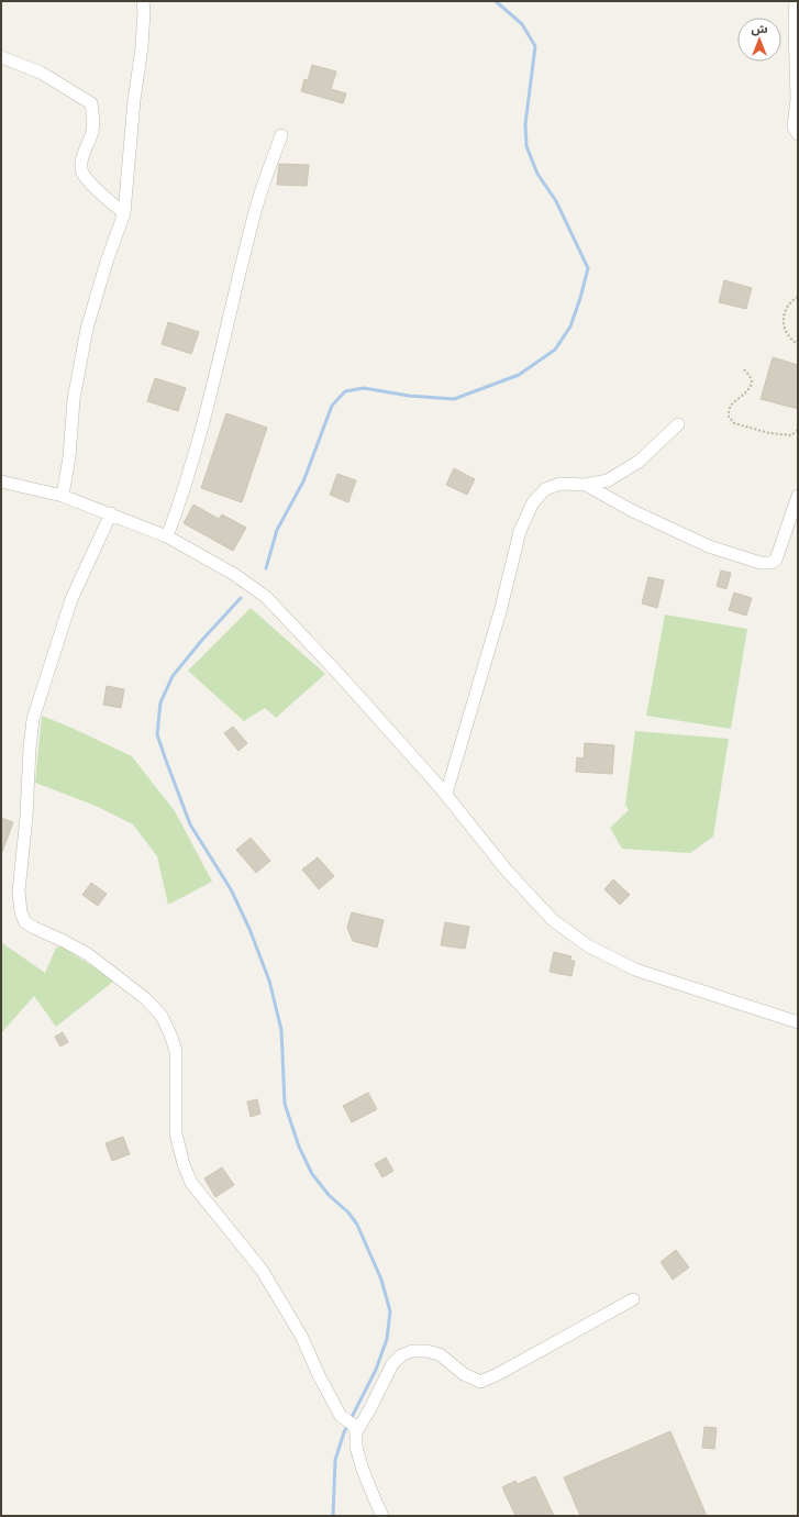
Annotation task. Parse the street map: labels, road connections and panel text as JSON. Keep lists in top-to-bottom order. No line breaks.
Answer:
{"north":"top"}
